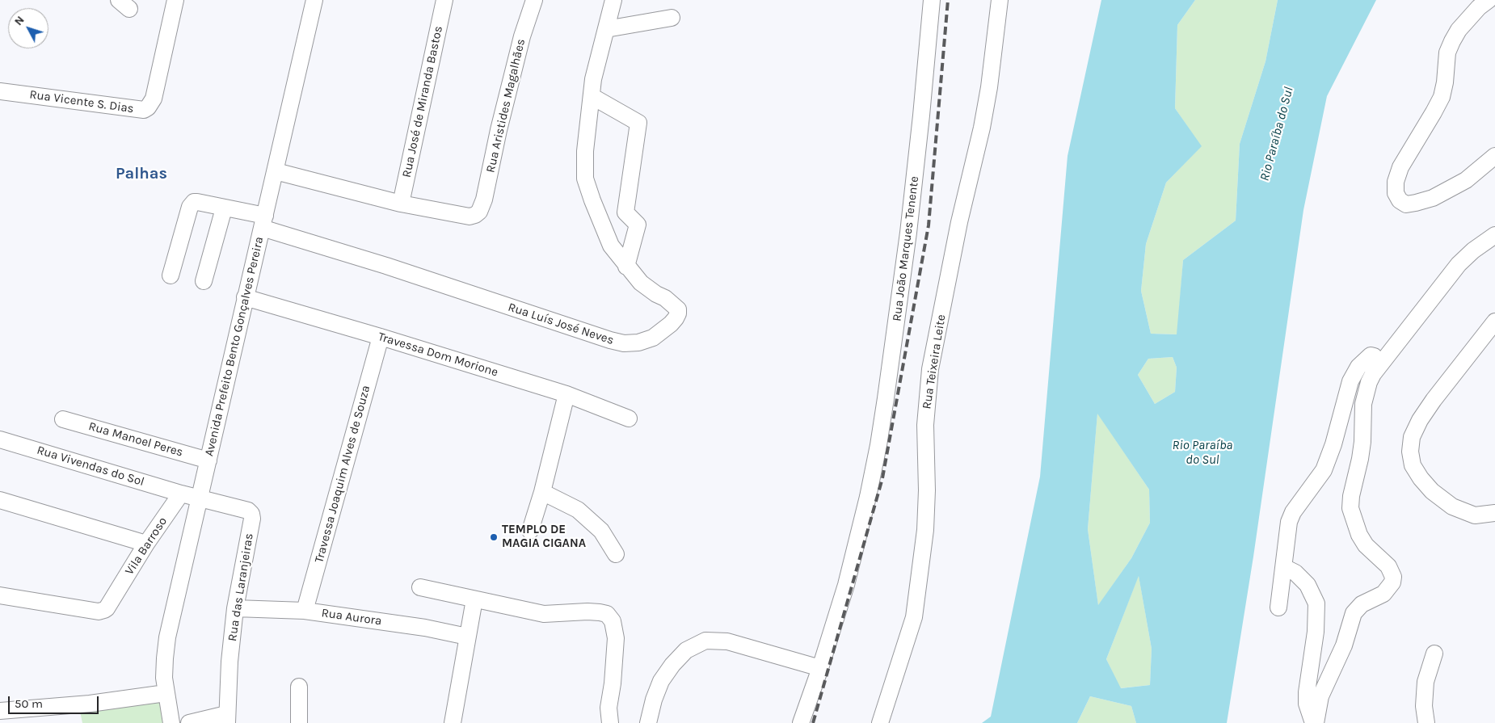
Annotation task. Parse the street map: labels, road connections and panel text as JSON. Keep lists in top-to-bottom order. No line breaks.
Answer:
{"streets":{"street":["Rua Vicente S. Dias","Rua José de Miranda Bastos","Rua Aristides Magalhães","Rua João Marques Tenente","Rua Luís José Neves","Avenida Prefeito Bento Gonçalves Pereira","Travessa Dom Morione","Rua Teixeira Leite","Rua Manoel Peres","Rua Vivendas do Sol","Travessa Joaquim Alves de Souza","Vila Barroso","Rua das Laranjeiras","Rua Aurora"]},"crossings":[["Rua José de Miranda Bastos","Rua Aristides Magalhães"],["Rua Luís José Neves","Avenida Prefeito Bento Gonçalves Pereira"],["Avenida Prefeito Bento Gonçalves Pereira","Travessa Dom Morione"],["Avenida Prefeito Bento Gonçalves Pereira","Rua Manoel Peres"],["Avenida Prefeito Bento Gonçalves Pereira","Rua das Laranjeiras"],["Travessa Dom Morione","Travessa Joaquim Alves de Souza"],["Rua Vivendas do Sol","Vila Barroso"],["Travessa Joaquim Alves de Souza","Rua Aurora"],["Rua das Laranjeiras","Rua Aurora"]],"districts":["Palhas"],"water":["Rio Paraíba do Sul"],"places":["TEMPLO DE MAGIA CIGANA"],"scale_bar":"50 m","north":"top left"}
